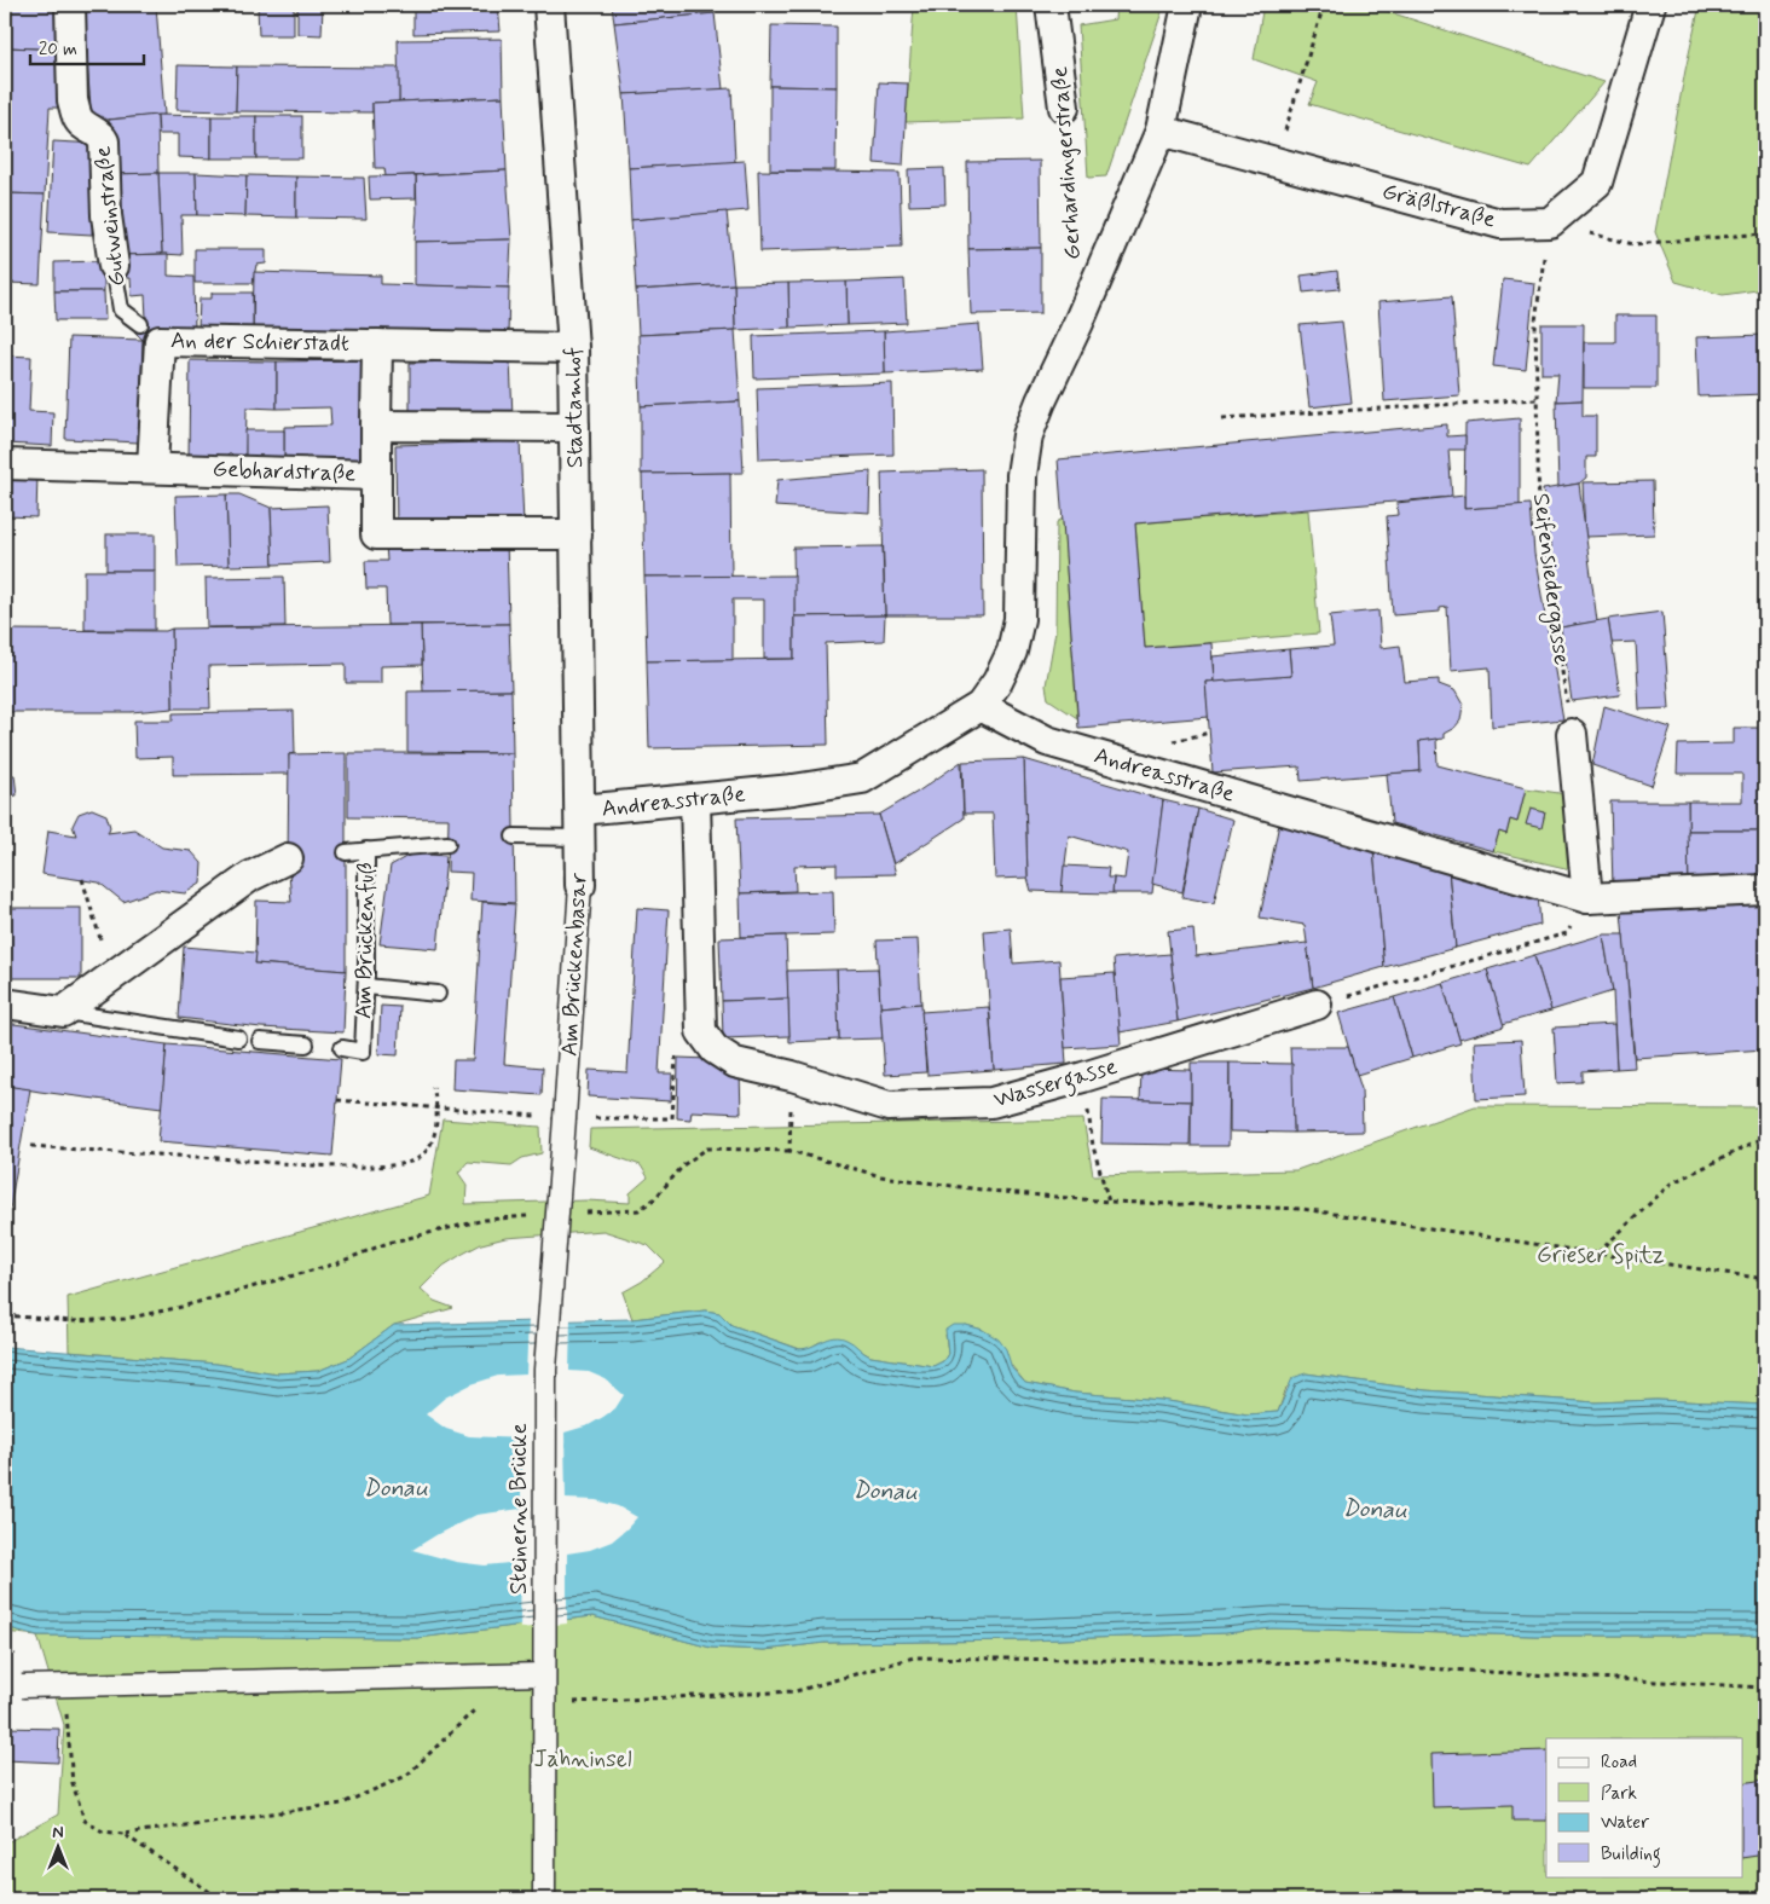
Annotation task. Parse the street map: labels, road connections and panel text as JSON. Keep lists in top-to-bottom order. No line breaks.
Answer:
{"streets":{"street":["Gerhardingerstraße","Gräßlstraße","Gutweinstraße","An der Schierstadt","Stadtamhof","Gebhardstraße","Andreasstraße","Am Brückenbasar","Wassergasse","Steinerne Brücke"],"lane":["Am Brückenfuß"],"path":["Seifensiedergasse"]},"crossings":[["Gerhardingerstraße","Gräßlstraße"],["Gerhardingerstraße","Andreasstraße"],["Gräßlstraße","Seifensiedergasse"],["Gutweinstraße","An der Schierstadt"],["An der Schierstadt","Stadtamhof"],["An der Schierstadt","Gebhardstraße"],["Stadtamhof","Gebhardstraße"],["Stadtamhof","Andreasstraße"],["Stadtamhof","Am Brückenbasar"],["Andreasstraße","Am Brückenbasar"],["Andreasstraße","Wassergasse"],["Am Brückenbasar","Steinerne Brücke"]],"water":["Donau"],"parks":["Grieser Spitz","Jahninsel"],"legend":["Road","Park","Water","Building"],"scale_bar":"20 m","north":"top"}
